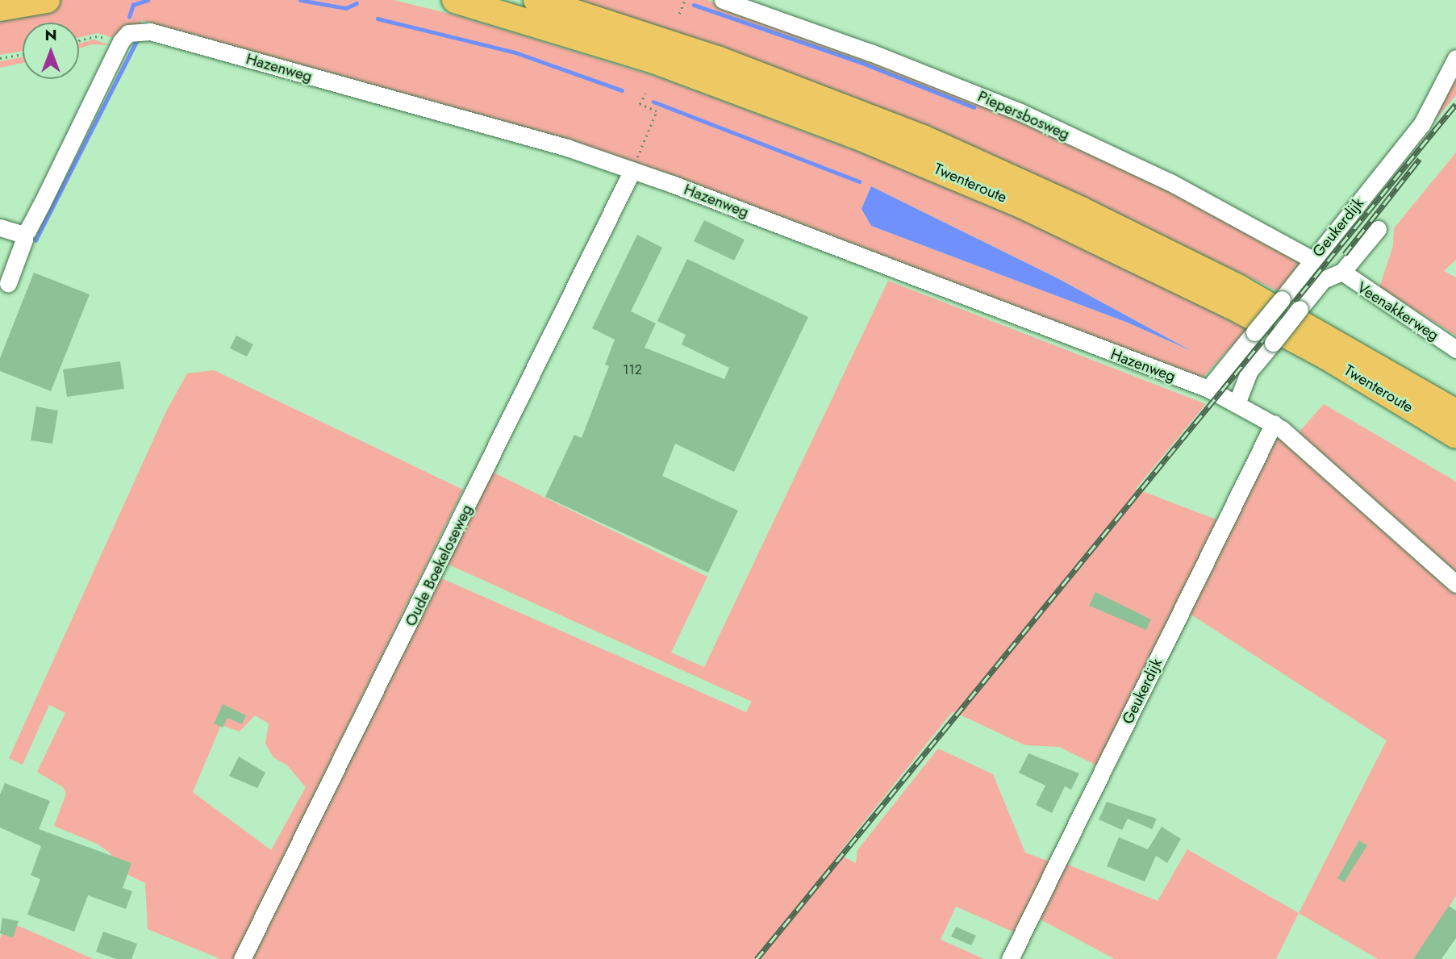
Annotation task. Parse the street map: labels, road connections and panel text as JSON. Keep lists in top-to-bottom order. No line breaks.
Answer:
{"streets":{"highway":["Twenteroute"],"street":["Hazenweg","Piepersbosweg","Geukerdijk","Veenakkerweg","Oude Boekeloseweg"]},"crossings":[["Hazenweg","Geukerdijk"],["Hazenweg","Oude Boekeloseweg"],["Piepersbosweg","Geukerdijk"],["Geukerdijk","Veenakkerweg"]],"house_numbers":["112"],"north":"top"}
